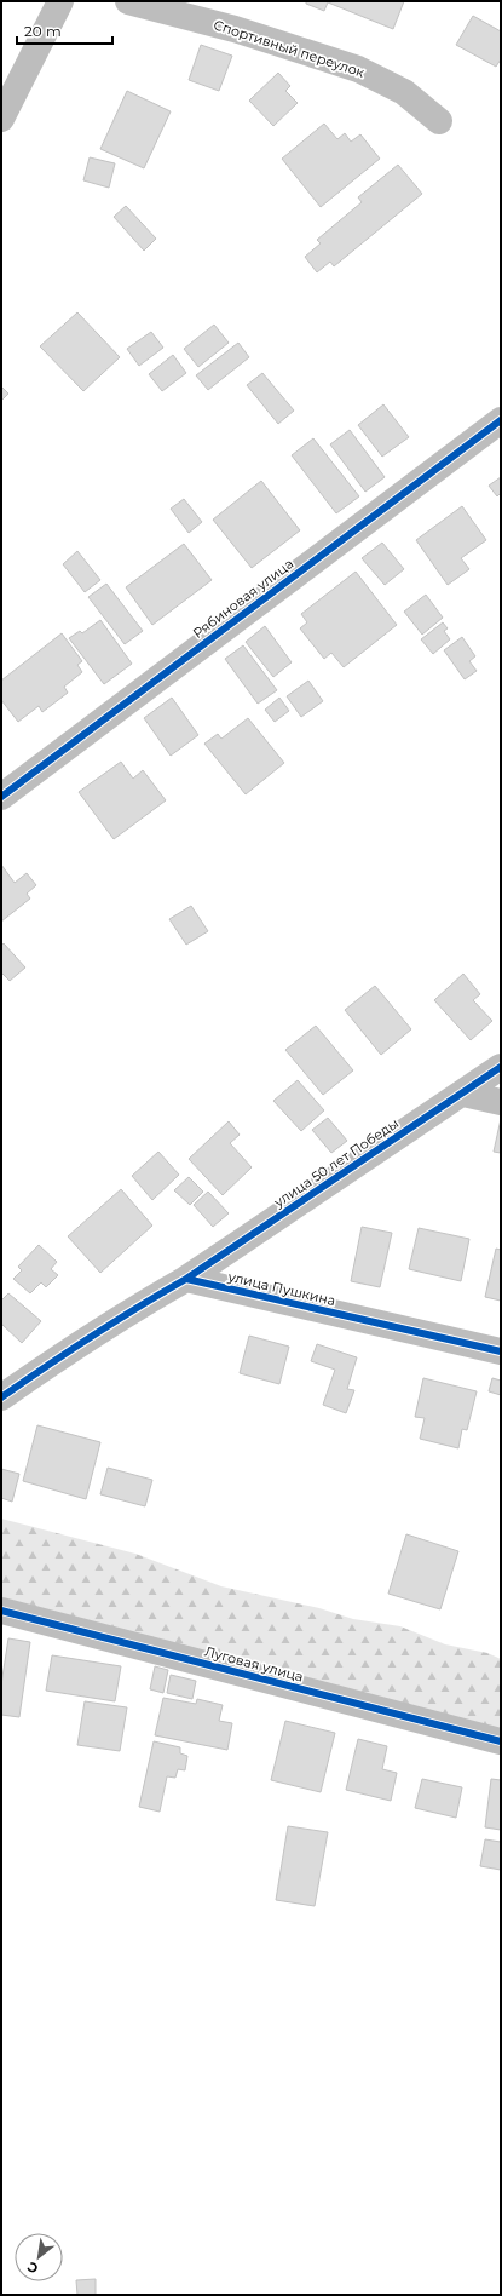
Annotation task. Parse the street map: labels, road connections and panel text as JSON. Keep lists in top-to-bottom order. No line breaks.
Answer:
{"streets":{"street":["Спортивный переулок","Рябиновая улица","улица 50 лет Победы","улица Пушкина","Луговая улица"]},"crossings":[["улица 50 лет Победы","улица Пушкина"]],"scale_bar":"20 m","north":"bottom left"}
